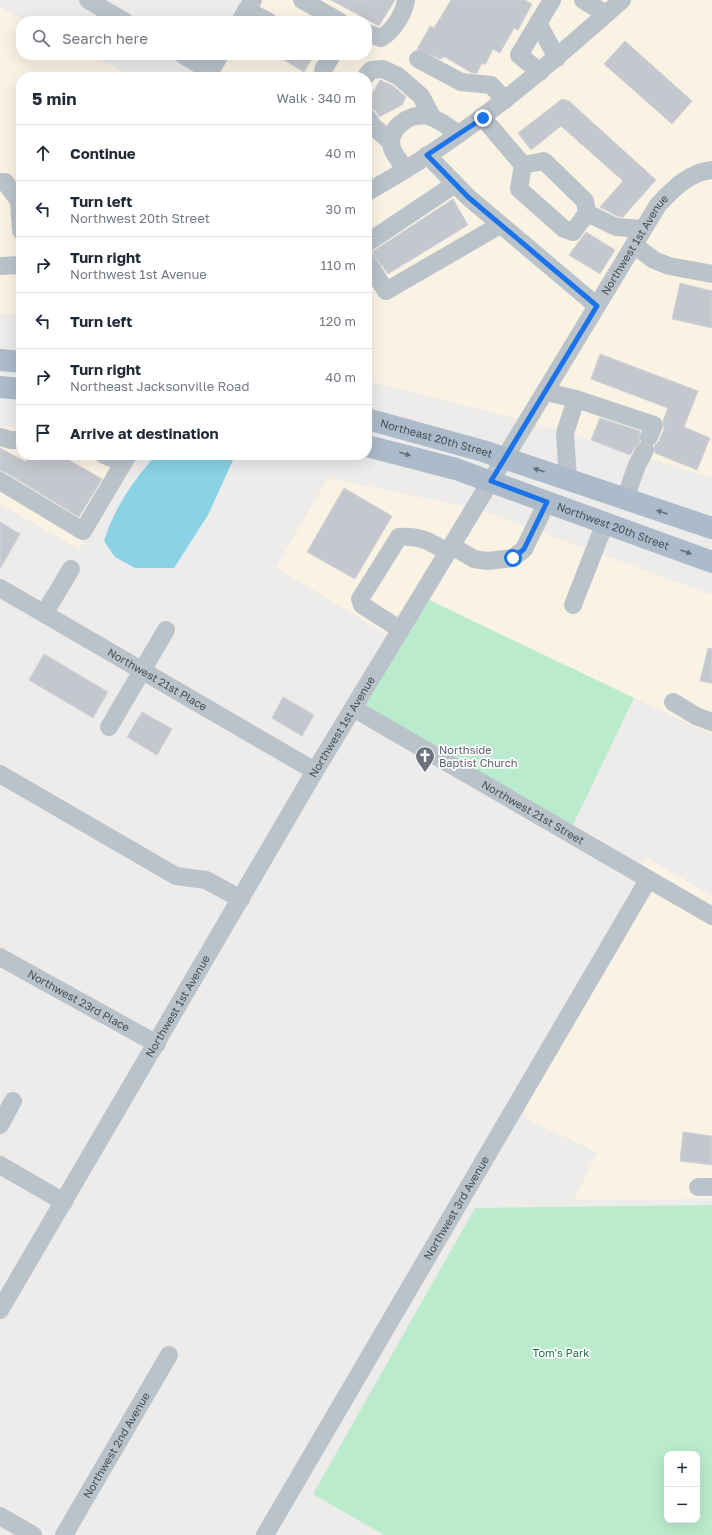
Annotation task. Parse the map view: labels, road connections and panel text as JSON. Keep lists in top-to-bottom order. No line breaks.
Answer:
{"streets":{"main road":["Northeast 20th Street","Northwest 20th Street"],"street":["Northwest 1st Avenue","Northwest 21st Place","Northwest 21st Street","Northwest 23rd Place","Northwest 3rd Avenue","Northwest 2nd Avenue"]},"crossings":[["Northwest 1st Avenue","Northeast 20th Street"],["Northwest 1st Avenue","Northwest 20th Street"],["Northwest 1st Avenue","Northwest 21st Place"],["Northwest 1st Avenue","Northwest 21st Street"],["Northwest 1st Avenue","Northwest 23rd Place"],["Northwest 21st Street","Northwest 3rd Avenue"]],"parks":["Tom's Park"],"places":{"church":["Northside Baptist Church"]},"page":{"search":"Search here","heading":["5 min","Walk · 340 m"],"list":[["Continue","40 m"],["Turn left","Northwest 20th Street","30 m"],["Turn right","Northwest 1st Avenue","110 m"],["Turn left","120 m"],["Turn right","Northeast Jacksonville Road","40 m"],"Arrive at destination"],"map_buttons":["+","−"]}}
